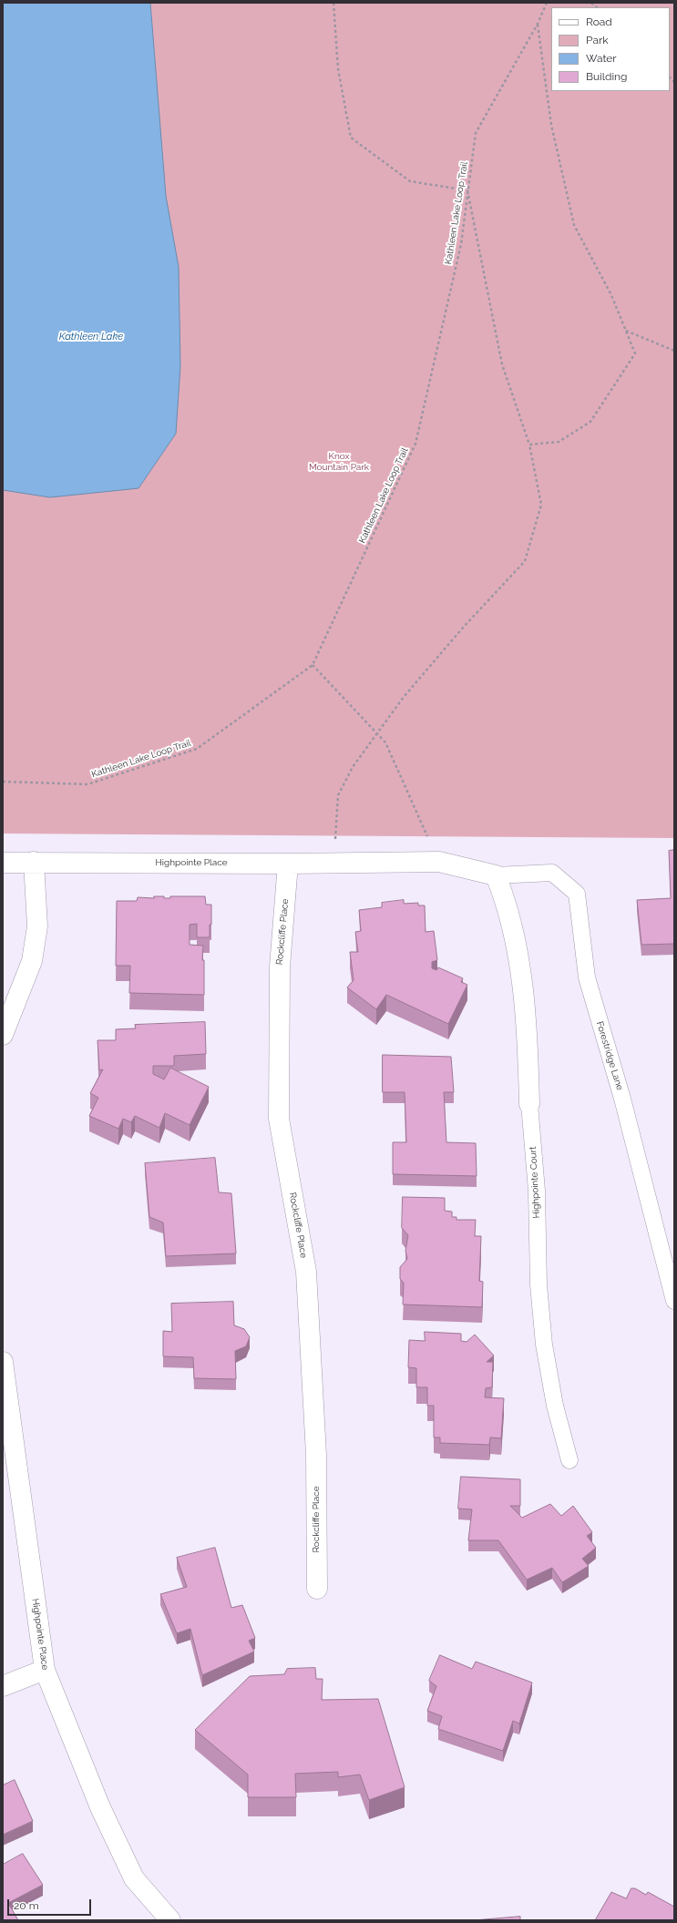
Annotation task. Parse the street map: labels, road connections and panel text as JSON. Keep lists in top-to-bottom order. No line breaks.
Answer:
{"streets":{"street":["Highpointe Place","Rockcliffe Place","Highpointe Court"],"lane":["Forestridge Lane"],"path":["Kathleen Lake Loop Trail"]},"crossings":[["Highpointe Place","Rockcliffe Place"],["Highpointe Place","Forestridge Lane"],["Highpointe Place","Highpointe Court"],["Forestridge Lane","Highpointe Court"]],"water":["Kathleen Lake"],"parks":["Knox Mountain Park"],"legend":["Road","Park","Water","Building"],"scale_bar":"20 m"}
